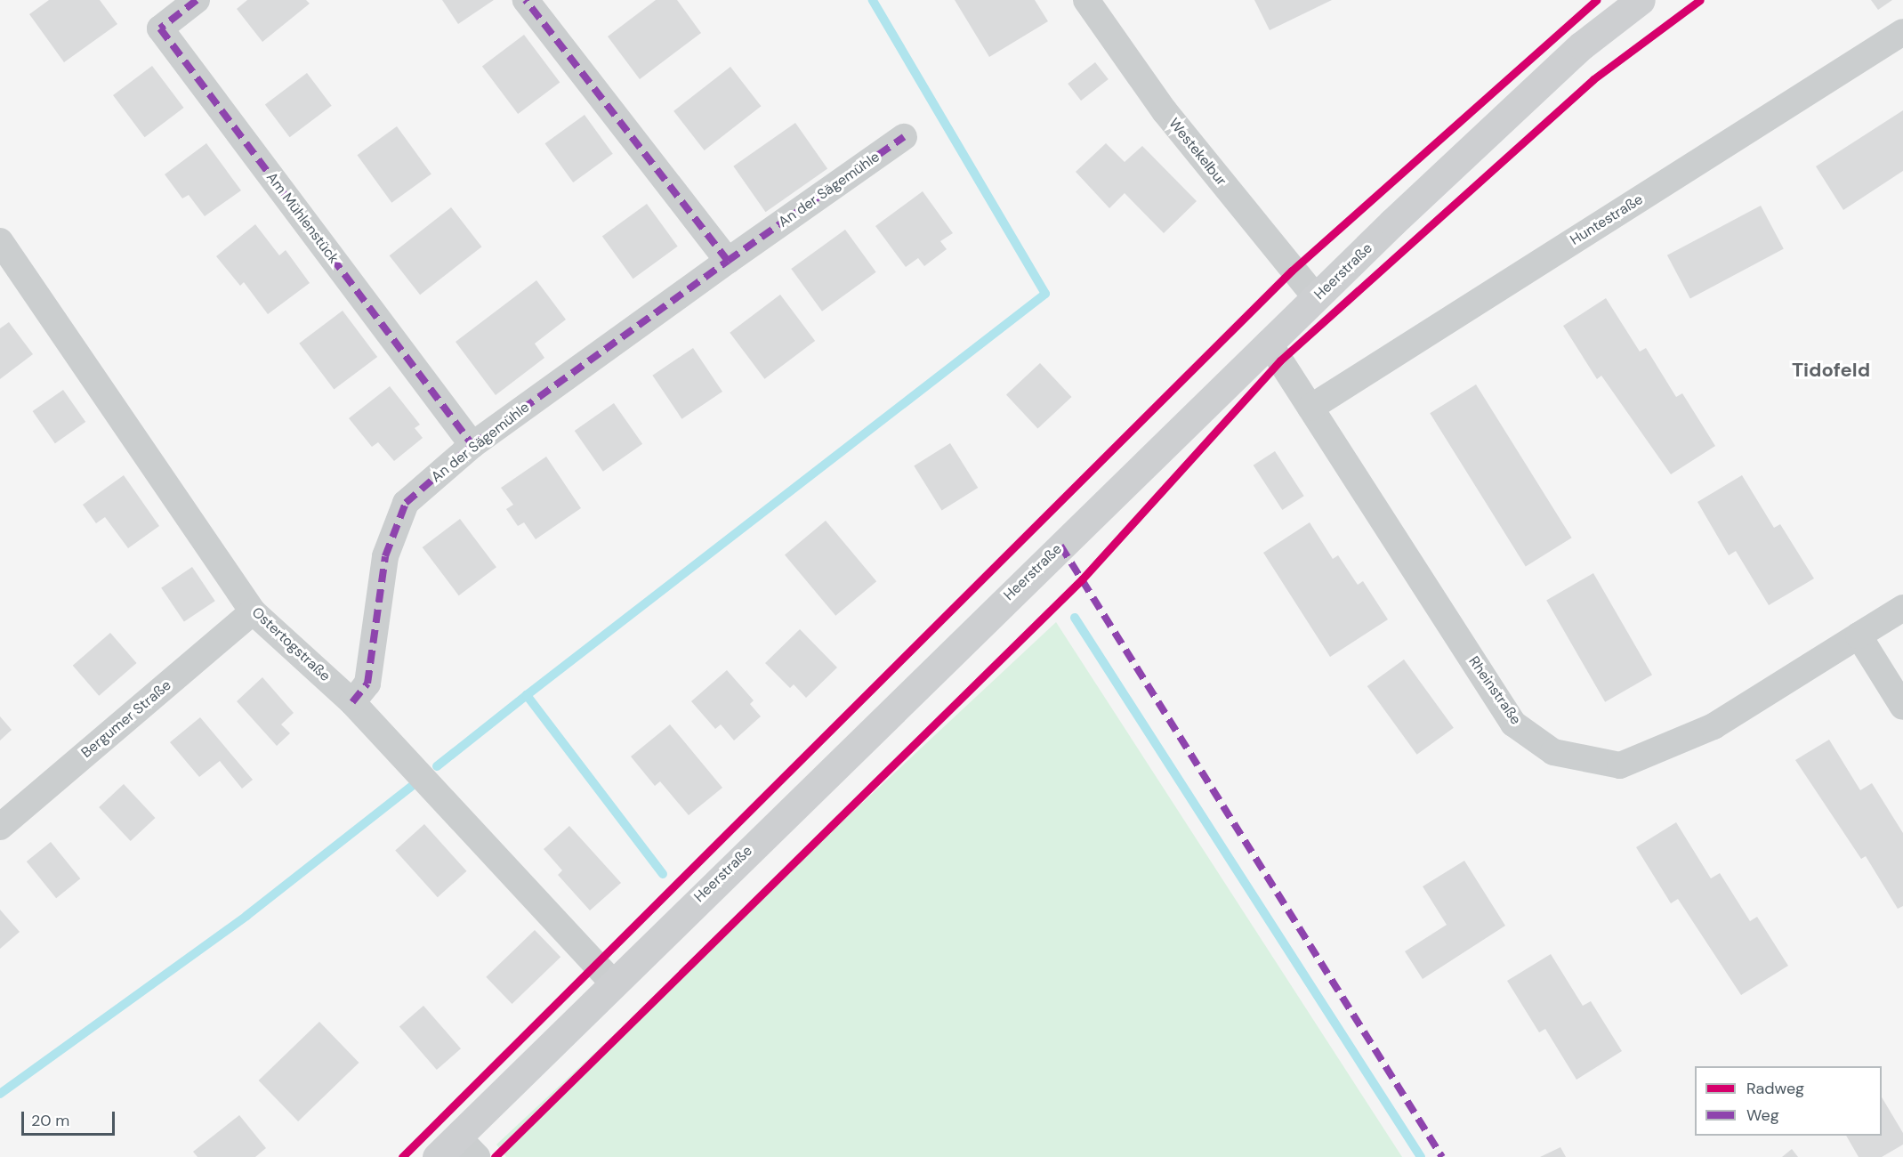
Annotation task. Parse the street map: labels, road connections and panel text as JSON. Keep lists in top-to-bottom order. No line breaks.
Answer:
{"streets":{"street":["Westekelbur","An der Sägemühle","Am Mühlenstück","Huntestraße","Heerstraße","Ostertogstraße","Rheinstraße","Bergumer Straße"]},"crossings":[["Westekelbur","Heerstraße"],["An der Sägemühle","Am Mühlenstück"],["An der Sägemühle","Ostertogstraße"],["Huntestraße","Rheinstraße"],["Heerstraße","Ostertogstraße"],["Heerstraße","Rheinstraße"],["Ostertogstraße","Bergumer Straße"]],"districts":["Tidofeld"],"legend":["Radweg","Weg"],"scale_bar":"20 m"}
